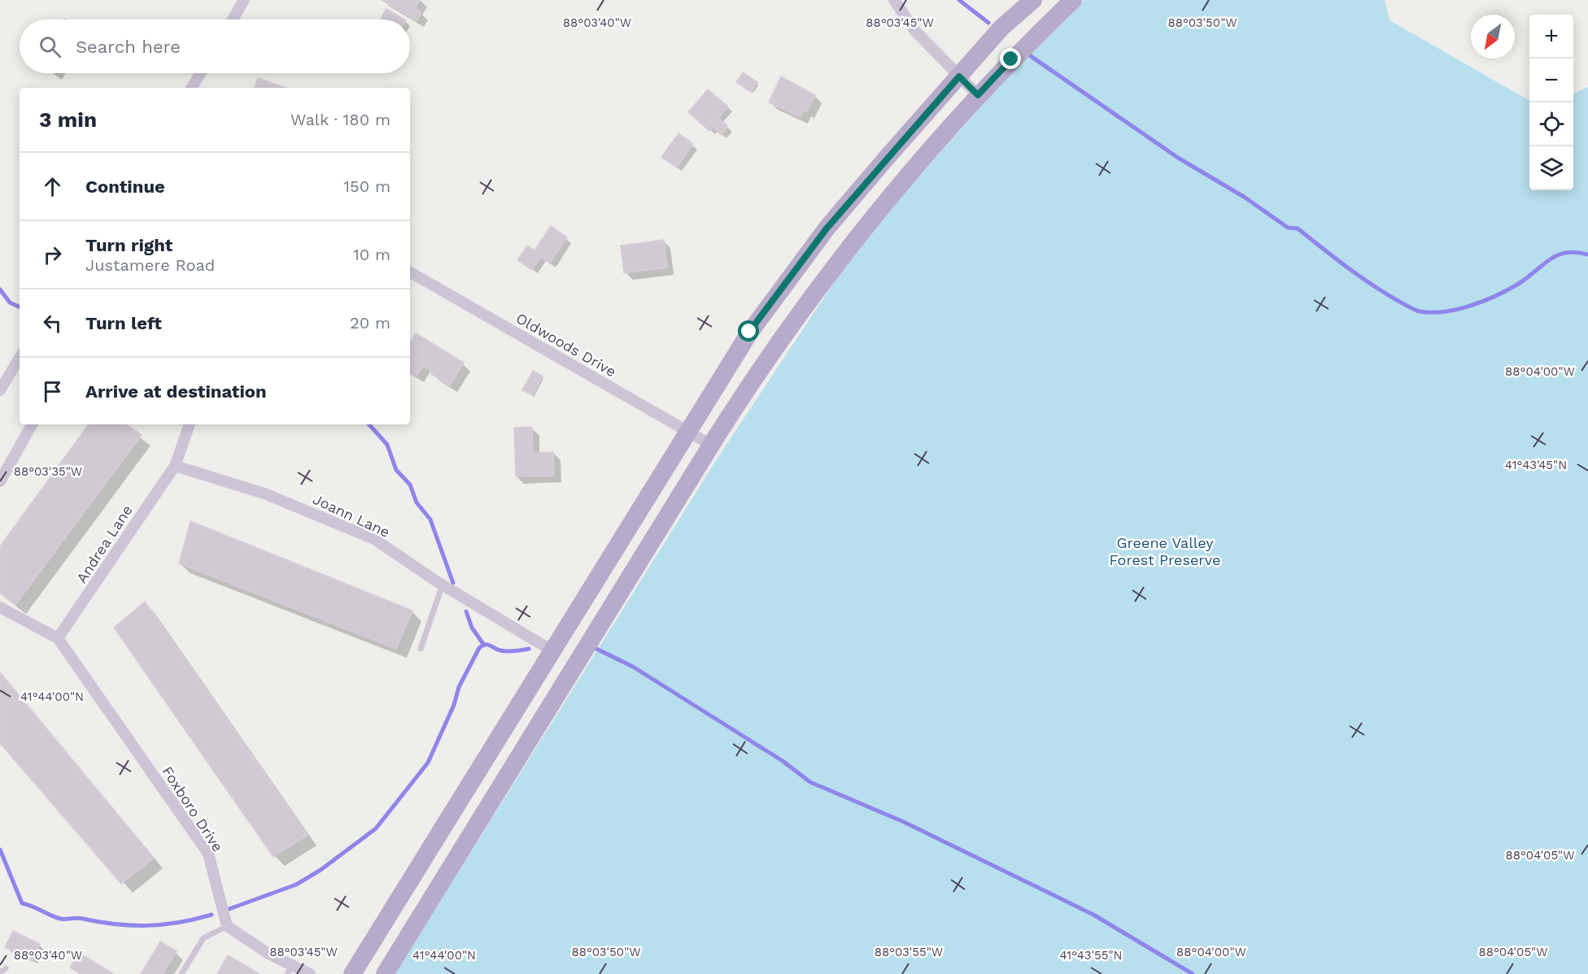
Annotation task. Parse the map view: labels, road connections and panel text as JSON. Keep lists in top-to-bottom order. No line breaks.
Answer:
{"streets":{"street":["Oldwoods Drive","Joann Lane","Andrea Lane","Foxboro Drive"]},"crossings":[["Joann Lane","Andrea Lane"],["Andrea Lane","Foxboro Drive"]],"parks":["Greene Valley Forest Preserve"],"north":"bottom left","page":{"map_buttons":["+","−"],"search":"Search here","heading":["3 min","Walk · 180 m"],"list":[["Continue","150 m"],["Turn right","Justamere Road","10 m"],["Turn left","20 m"],"Arrive at destination"]},"coordinates":["88°03'40\"W","88°03'45\"W","88°03'50\"W","88°04'00\"W","41°43'45\"N","88°03'35\"W","41°44'00\"N","88°04'05\"W","88°03'55\"W","41°43'55\"N"]}
